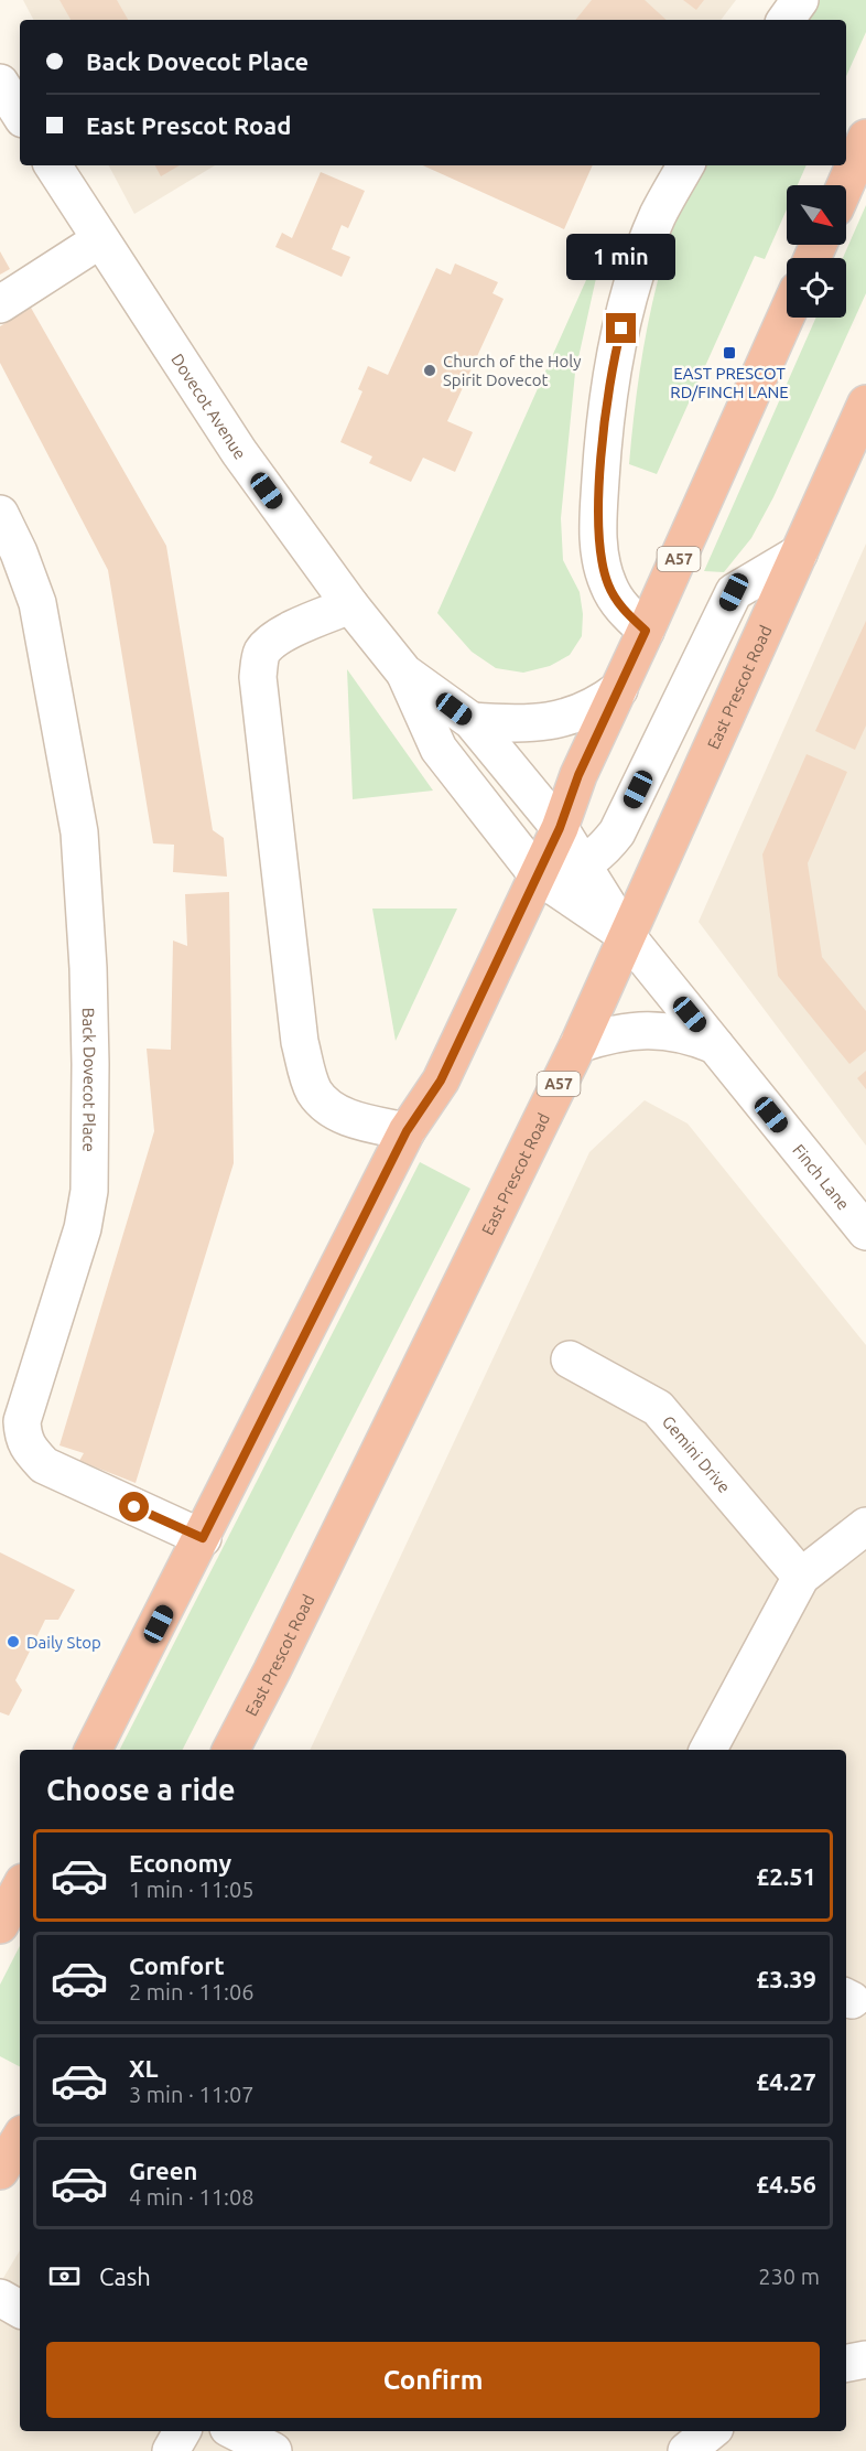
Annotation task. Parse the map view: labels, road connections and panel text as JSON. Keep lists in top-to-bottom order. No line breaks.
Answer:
{"streets":{"highway":["A57","East Prescot Road"],"street":["Dovecot Avenue","Back Dovecot Place","Finch Lane","Gemini Drive"]},"crossings":[["Dovecot Avenue","A57"],["Dovecot Avenue","Finch Lane"],["A57","Back Dovecot Place"],["A57","Finch Lane"],["East Prescot Road","Finch Lane"]],"places":{"transit":["EAST PRESCOT RD/FINCH LANE"],"other":["Church of the Holy Spirit Dovecot","Daily Stop"]},"north":"bottom right","page":{"banner":["Back Dovecot Place","East Prescot Road"],"bubble":"1 min","heading":"Choose a ride","list":[{"name":"Economy","note":"1 min · 11:05","value":"£2.51"},{"name":"Comfort","note":"2 min · 11:06","value":"£3.39"},{"name":"XL","note":"3 min · 11:07","value":"£4.27"},{"name":"Green","note":"4 min · 11:08","value":"£4.56"}],"pay":["Cash","230 m"],"buttons":"Confirm"}}
